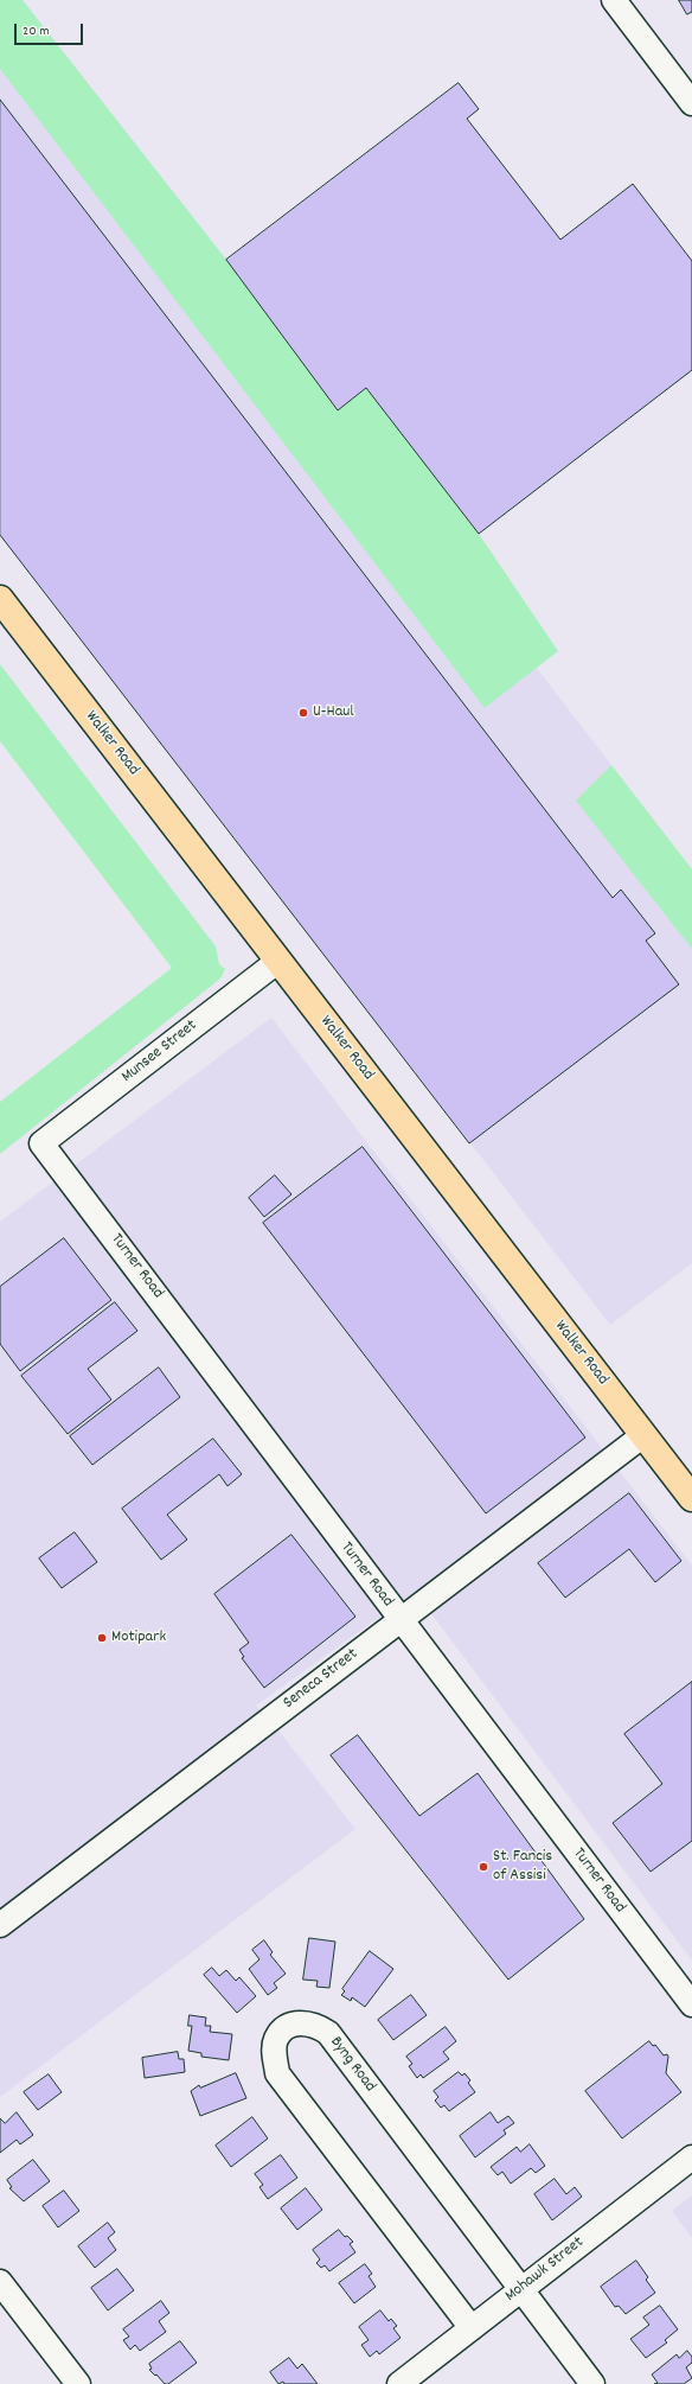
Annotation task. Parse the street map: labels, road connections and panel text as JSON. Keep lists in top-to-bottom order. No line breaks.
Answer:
{"streets":{"main road":["Walker Road"],"street":["Munsee Street","Turner Road","Seneca Street","Byng Road","Mohawk Street"]},"crossings":[["Walker Road","Munsee Street"],["Walker Road","Seneca Street"],["Munsee Street","Turner Road"],["Turner Road","Seneca Street"],["Byng Road","Mohawk Street"]],"places":["U-Haul","Motipark","St. Fancis of Assisi"],"scale_bar":"20 m"}
